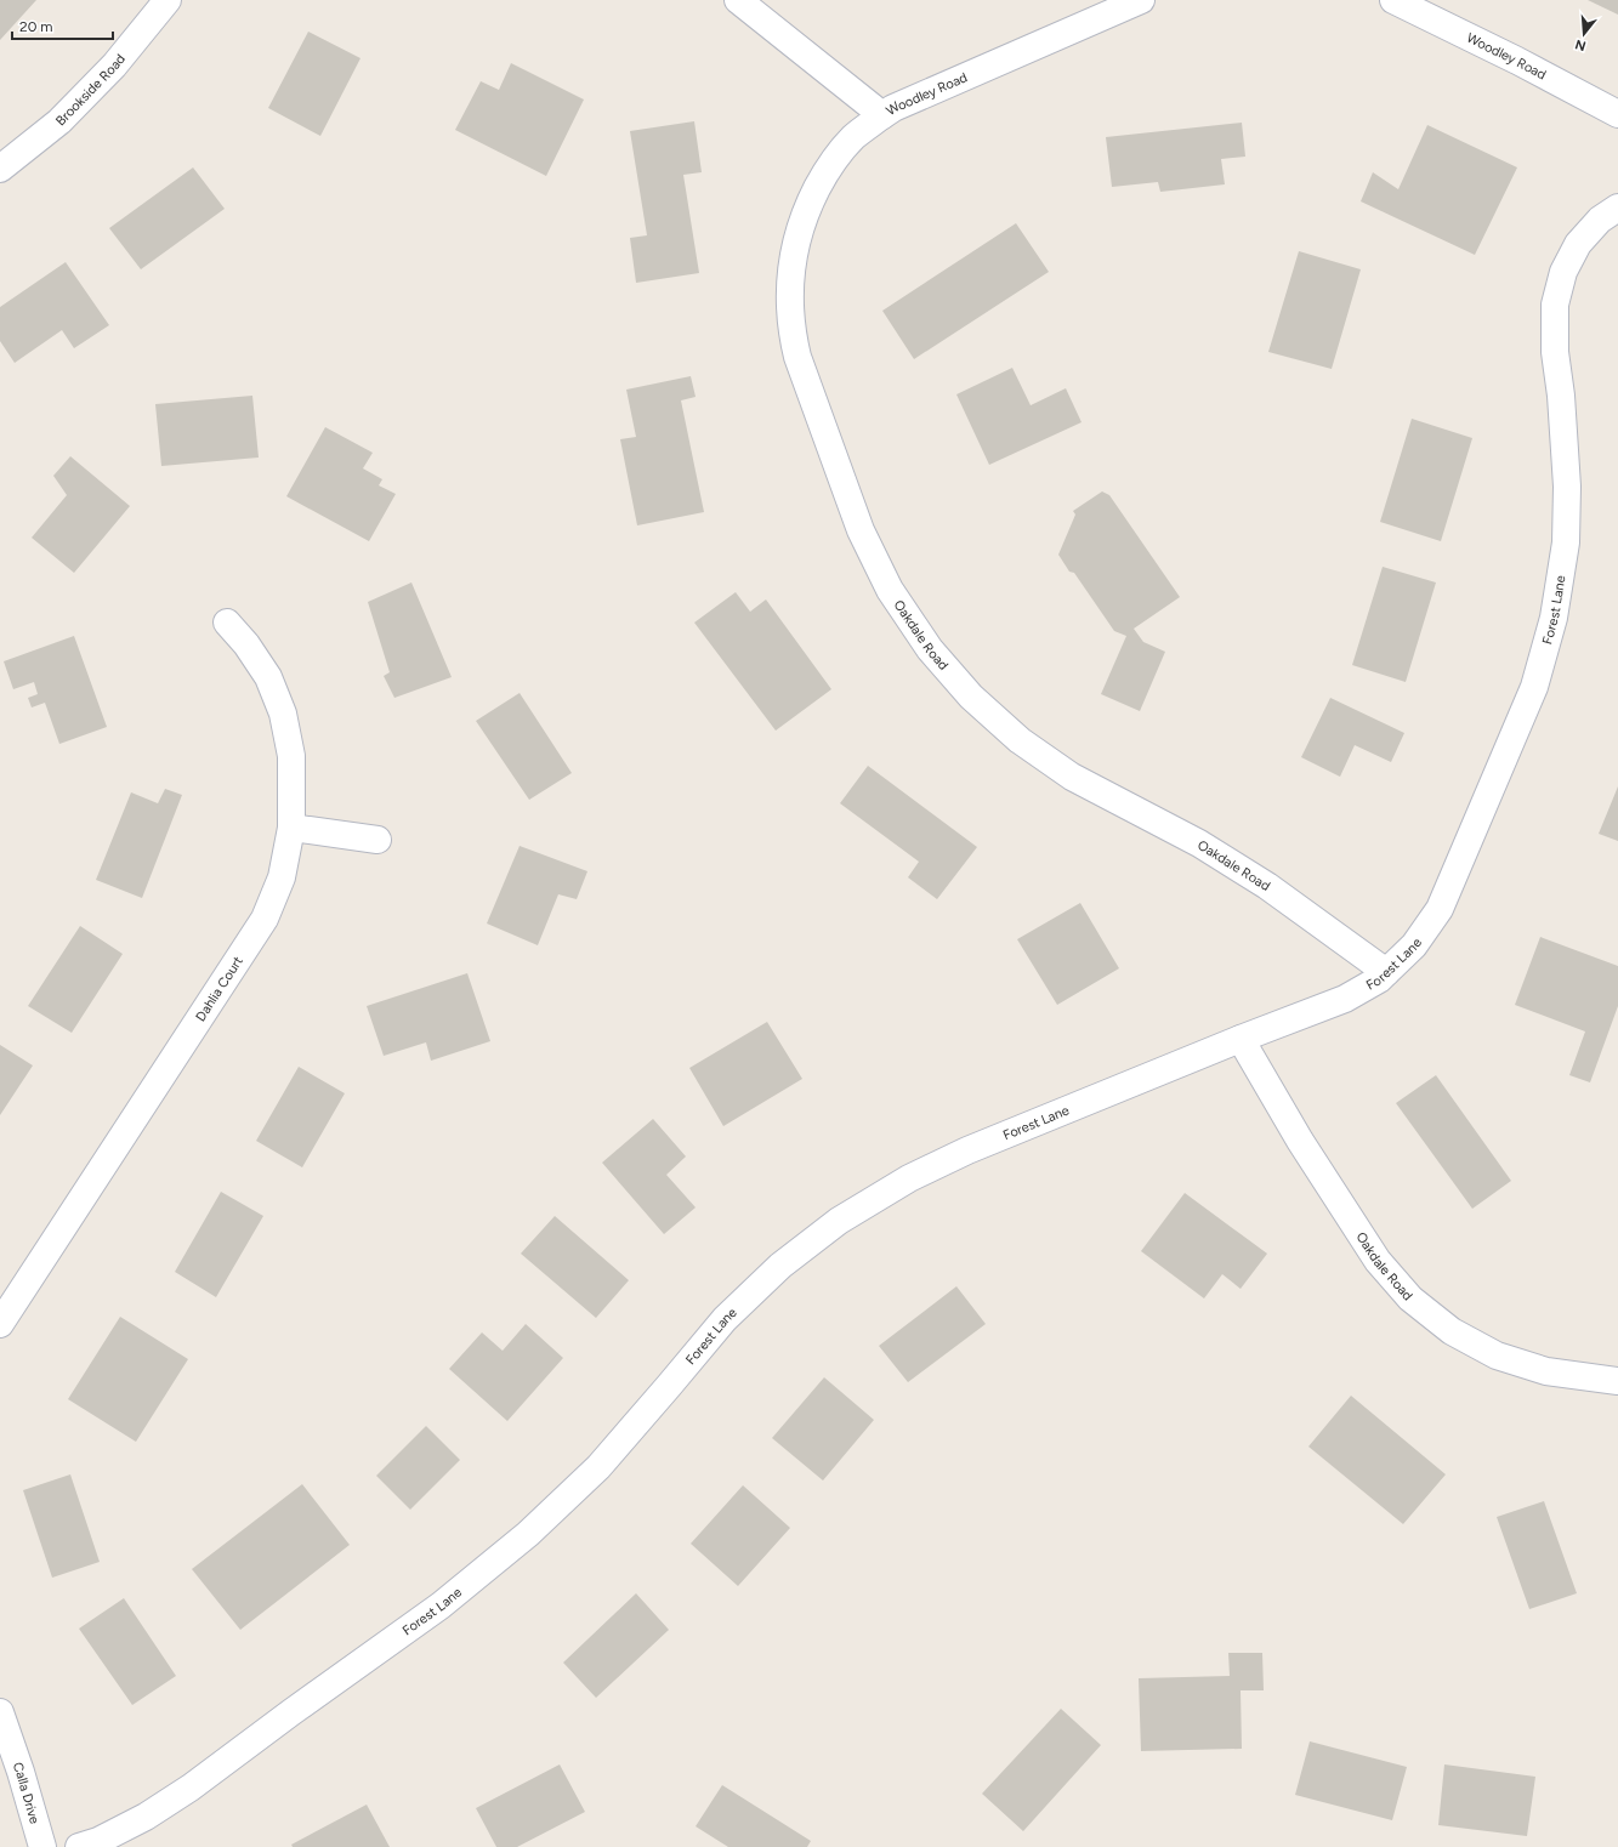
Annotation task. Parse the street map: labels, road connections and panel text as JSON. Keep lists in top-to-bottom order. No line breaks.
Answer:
{"streets":{"street":["Woodley Road","Brookside Road","Forest Lane","Oakdale Road","Dahlia Court","Calla Drive"]},"crossings":[["Woodley Road","Oakdale Road"],["Forest Lane","Oakdale Road"]],"scale_bar":"20 m","north":"bottom"}
